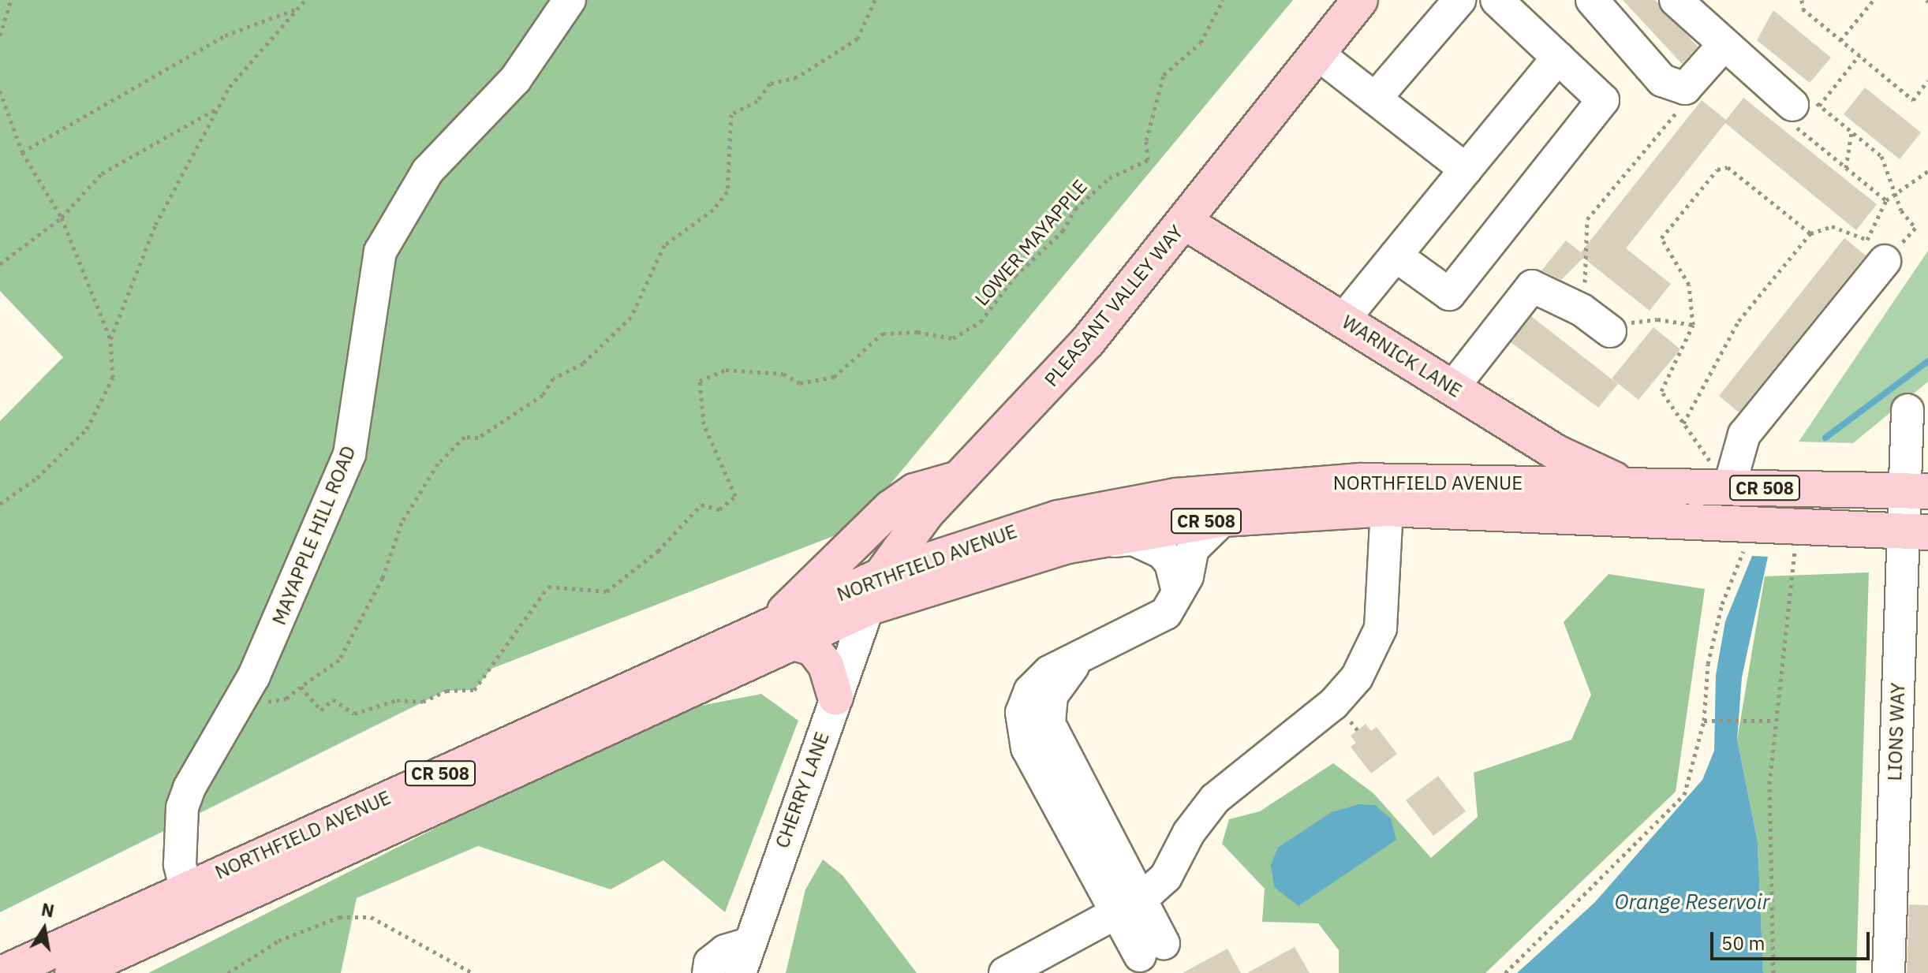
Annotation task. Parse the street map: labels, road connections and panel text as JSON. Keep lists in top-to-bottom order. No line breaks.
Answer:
{"streets":{"main road":["PLEASANT VALLEY WAY","WARNICK LANE","NORTHFIELD AVENUE","CR 508"],"street":["MAYAPPLE HILL ROAD","LIONS WAY","CHERRY LANE"],"path":["LOWER MAYAPPLE"]},"crossings":[["PLEASANT VALLEY WAY","WARNICK LANE"],["PLEASANT VALLEY WAY","NORTHFIELD AVENUE"],["PLEASANT VALLEY WAY","CHERRY LANE"],["WARNICK LANE","NORTHFIELD AVENUE"],["NORTHFIELD AVENUE","MAYAPPLE HILL ROAD"],["NORTHFIELD AVENUE","LIONS WAY"],["NORTHFIELD AVENUE","CHERRY LANE"]],"water":["Orange Reservoir"],"scale_bar":"50 m","north":"top"}
